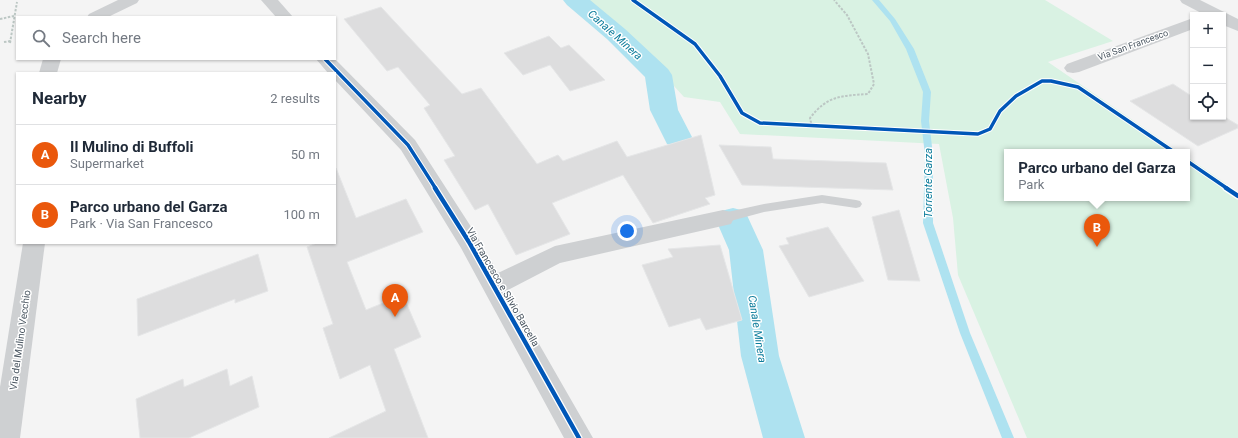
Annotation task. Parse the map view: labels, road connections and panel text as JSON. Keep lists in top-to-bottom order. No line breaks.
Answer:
{"streets":{"street":["Via San Francesco","Via Francesco e Silvio Barcella","Via del Mulino Vecchio"]},"water":["Canale Minera","Torrente Garza"],"page":{"map_buttons":["+","−"],"search":"Search here","heading":["Nearby","2 results"],"list":[{"mark":"A","name":"Il Mulino di Buffoli","note":"Supermarket","value":"50 m"},{"mark":"B","name":"Parco urbano del Garza","note":"Park · Via San Francesco","value":"100 m"}],"popup":["Parco urbano del Garza","Park"],"pins":["B","A"]}}
